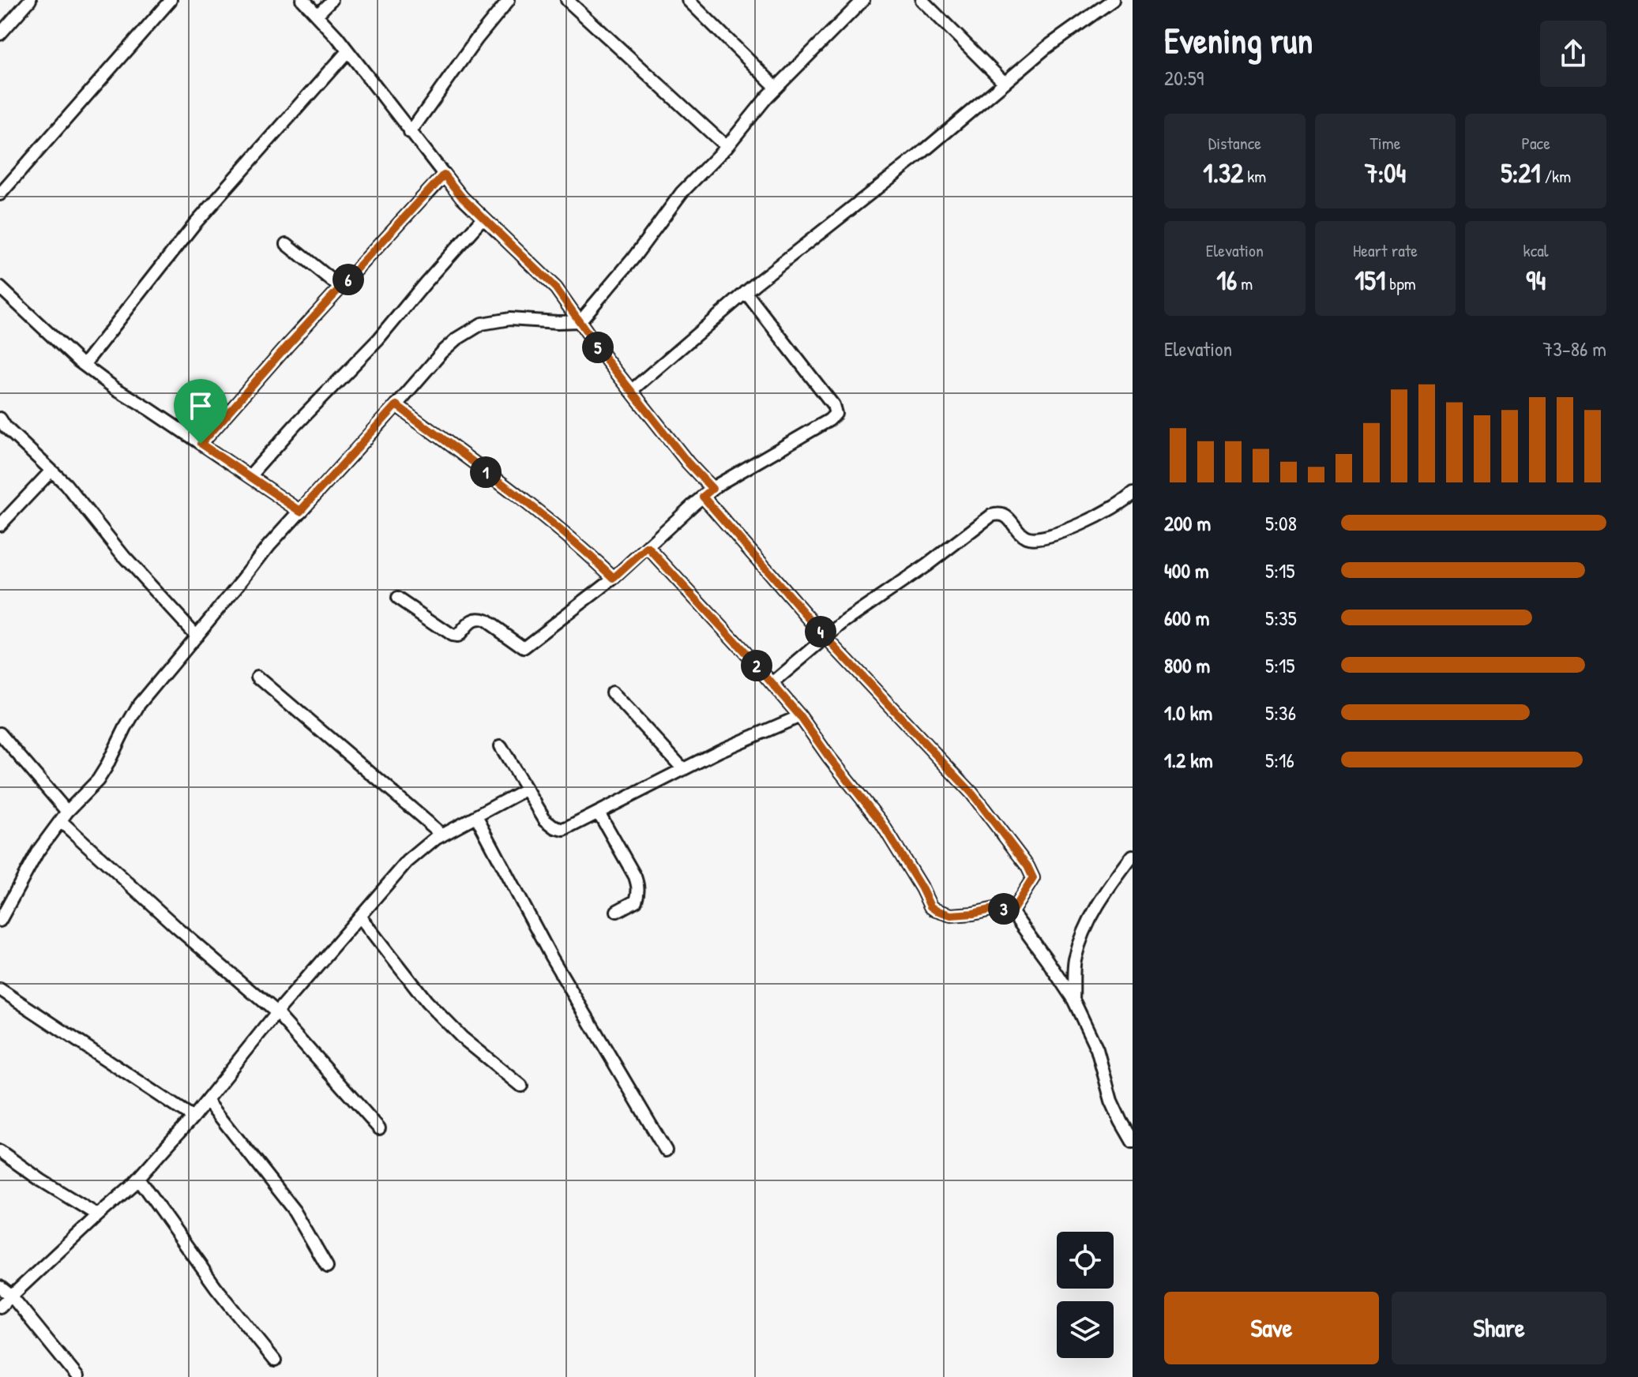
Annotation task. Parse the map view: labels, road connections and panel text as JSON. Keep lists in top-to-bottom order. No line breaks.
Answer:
{"page":{"heading":["Evening run","20:59"],"stats":[["Distance","1.32 km"],["Time","7:04"],["Pace","5:21 /km"],["Elevation","16 m"],["Heart rate","151 bpm"],["kcal","94"]],"pins":["6","5","1","4","2","3"],"chart":["Elevation","73–86 m"],"list":[{"name":"200 m","note":"5:08"},{"name":"400 m","note":"5:15"},{"name":"600 m","note":"5:35"},{"name":"800 m","note":"5:15"},{"name":"1.0 km","note":"5:36"},{"name":"1.2 km","note":"5:16"}],"buttons":["Save","Share"]}}
